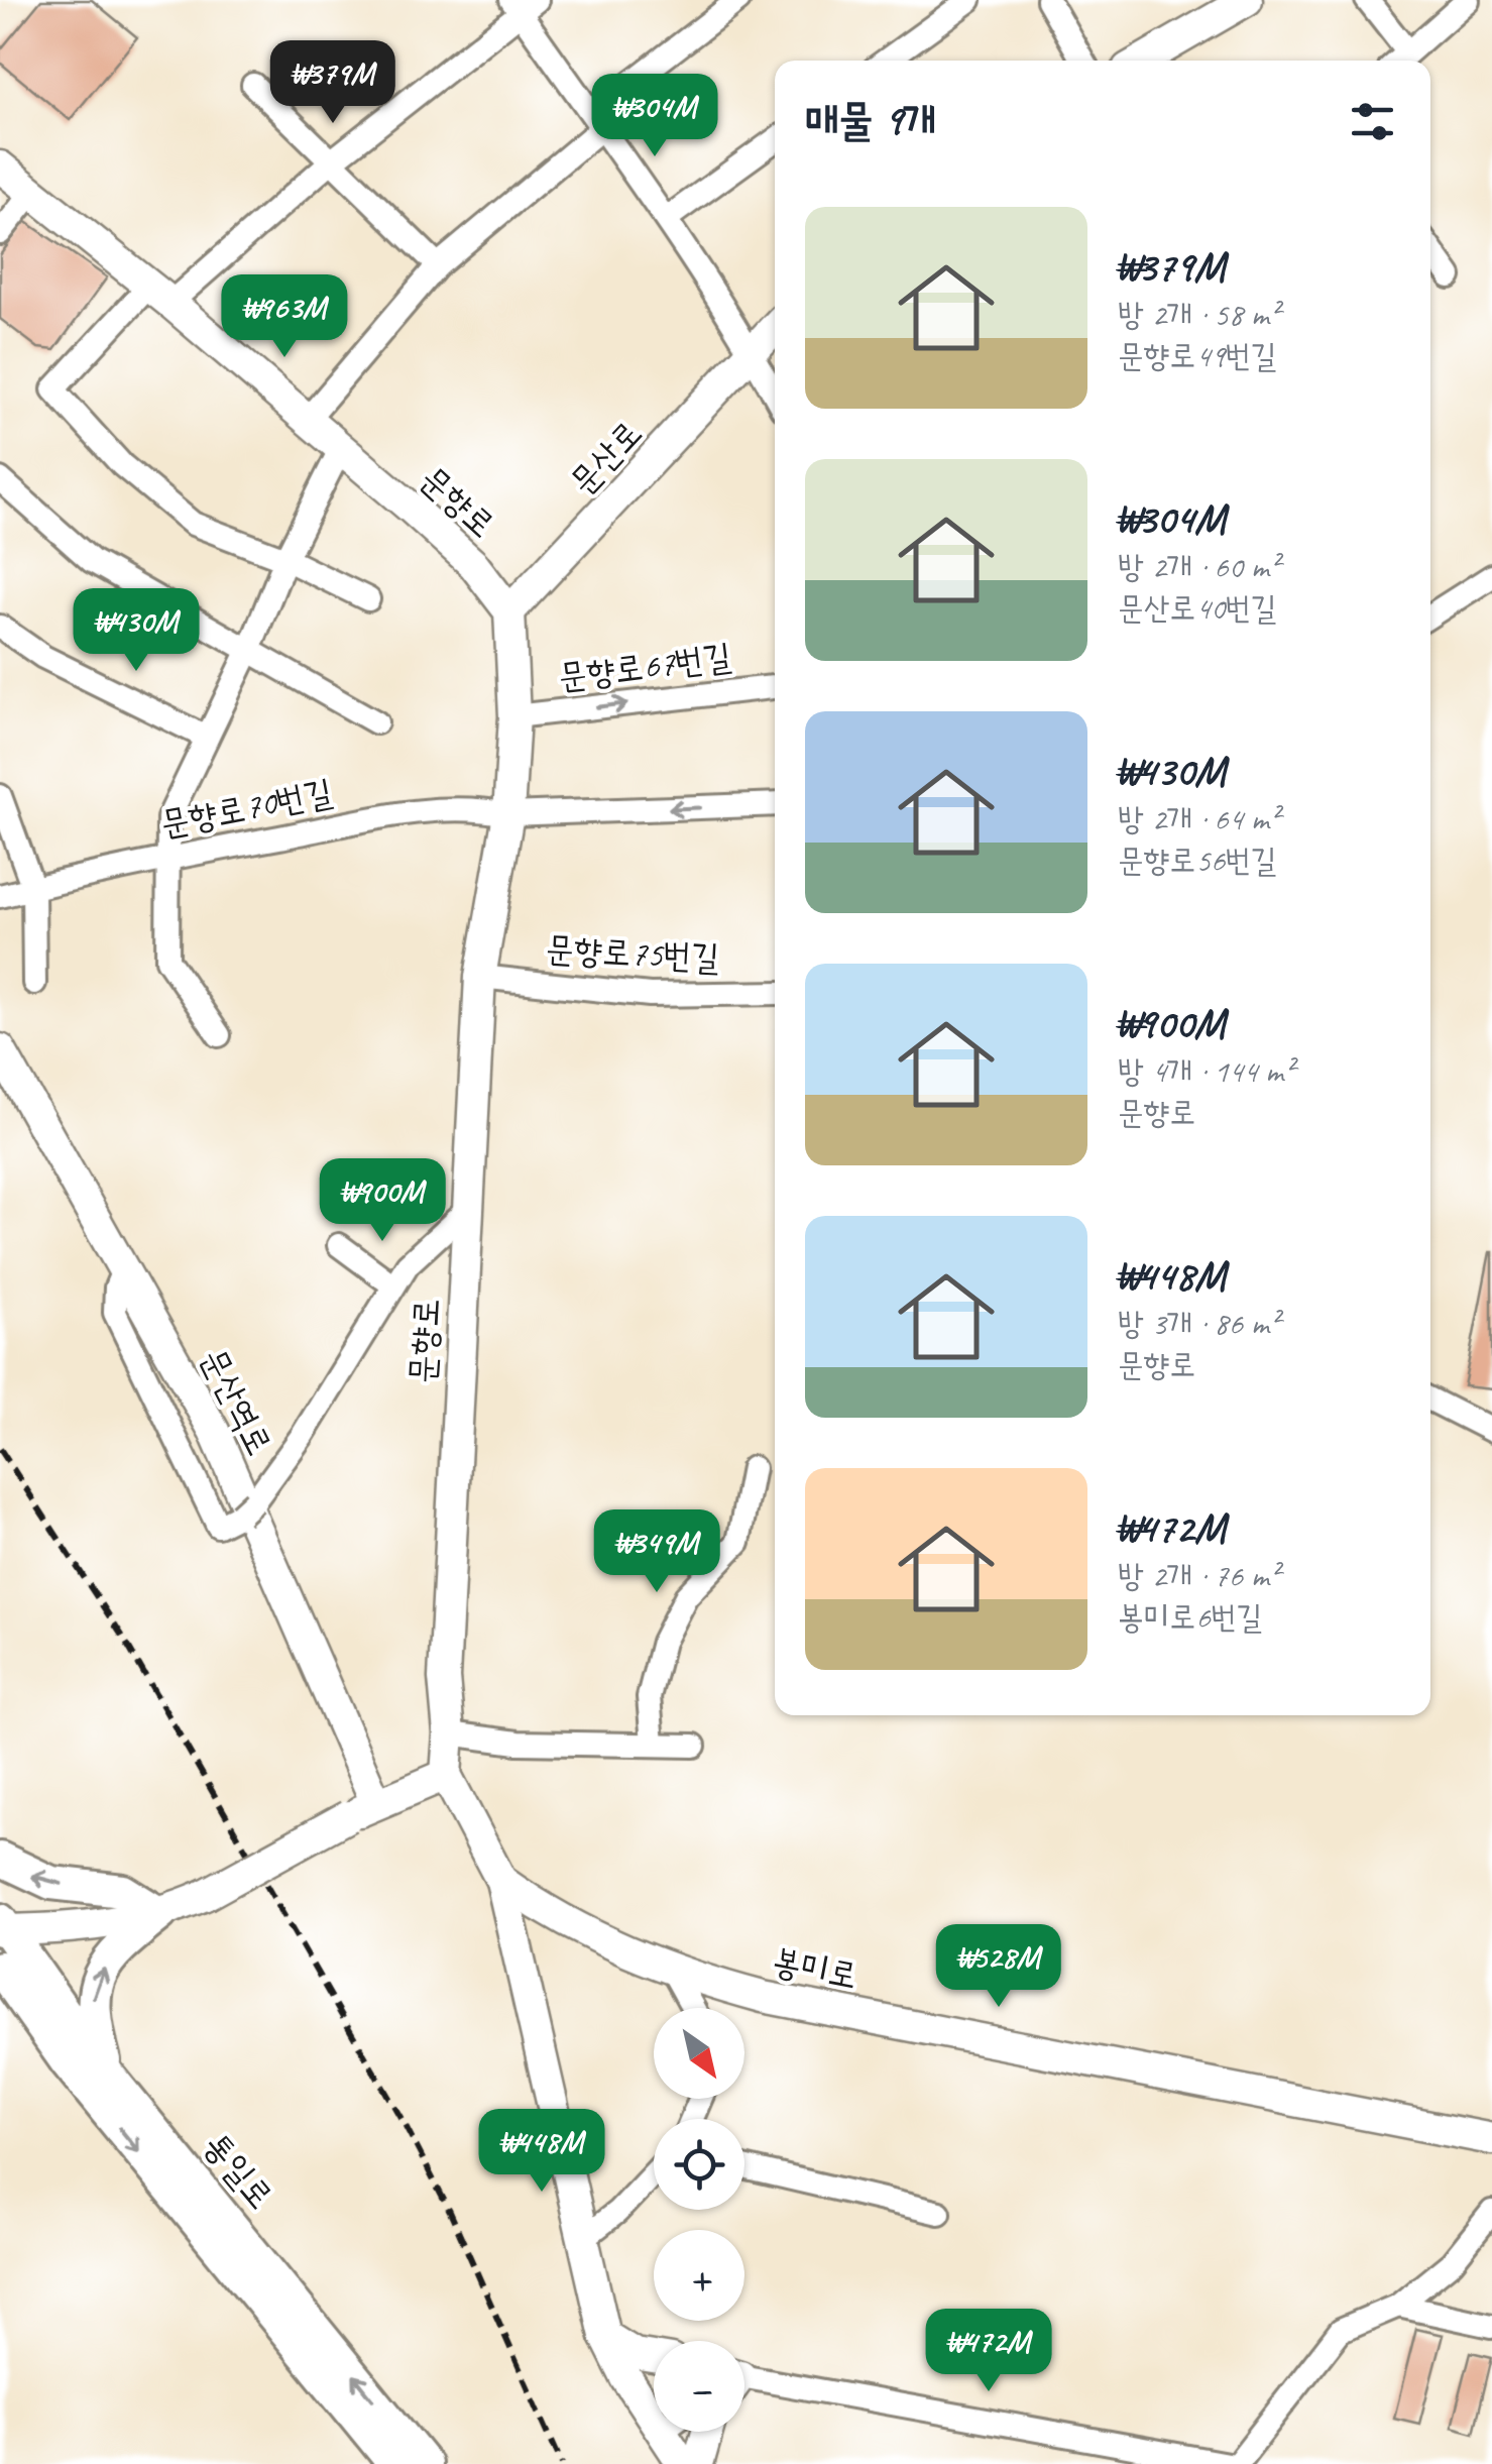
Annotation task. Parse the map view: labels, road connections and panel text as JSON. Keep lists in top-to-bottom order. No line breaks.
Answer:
{"streets":{"main road":["통일로"],"street":["문산로","문향로","문향로67번길","문향로70번길","문향로75번길","문산역로","봉미로"]},"crossings":[["문산로","문향로"],["문향로","문향로67번길"],["문향로","문향로70번길"],["문향로","문향로75번길"]],"one_way":["문향로67번길"],"north":"bottom right","page":{"price":["₩379M","₩304M","₩963M","₩430M","₩900M","₩349M","₩528M","₩448M","₩472M"],"heading":"매물 9개","list":[{"name":"₩379M","note":"방 2개 · 58 m² · 문향로49번길"},{"name":"₩304M","note":"방 2개 · 60 m² · 문산로40번길"},{"name":"₩430M","note":"방 2개 · 64 m² · 문향로56번길"},{"name":"₩900M","note":"방 4개 · 144 m² · 문향로"},{"name":"₩448M","note":"방 3개 · 86 m² · 문향로"},{"name":"₩472M","note":"방 2개 · 76 m² · 봉미로6번길"}],"map_buttons":["+","−"]}}
